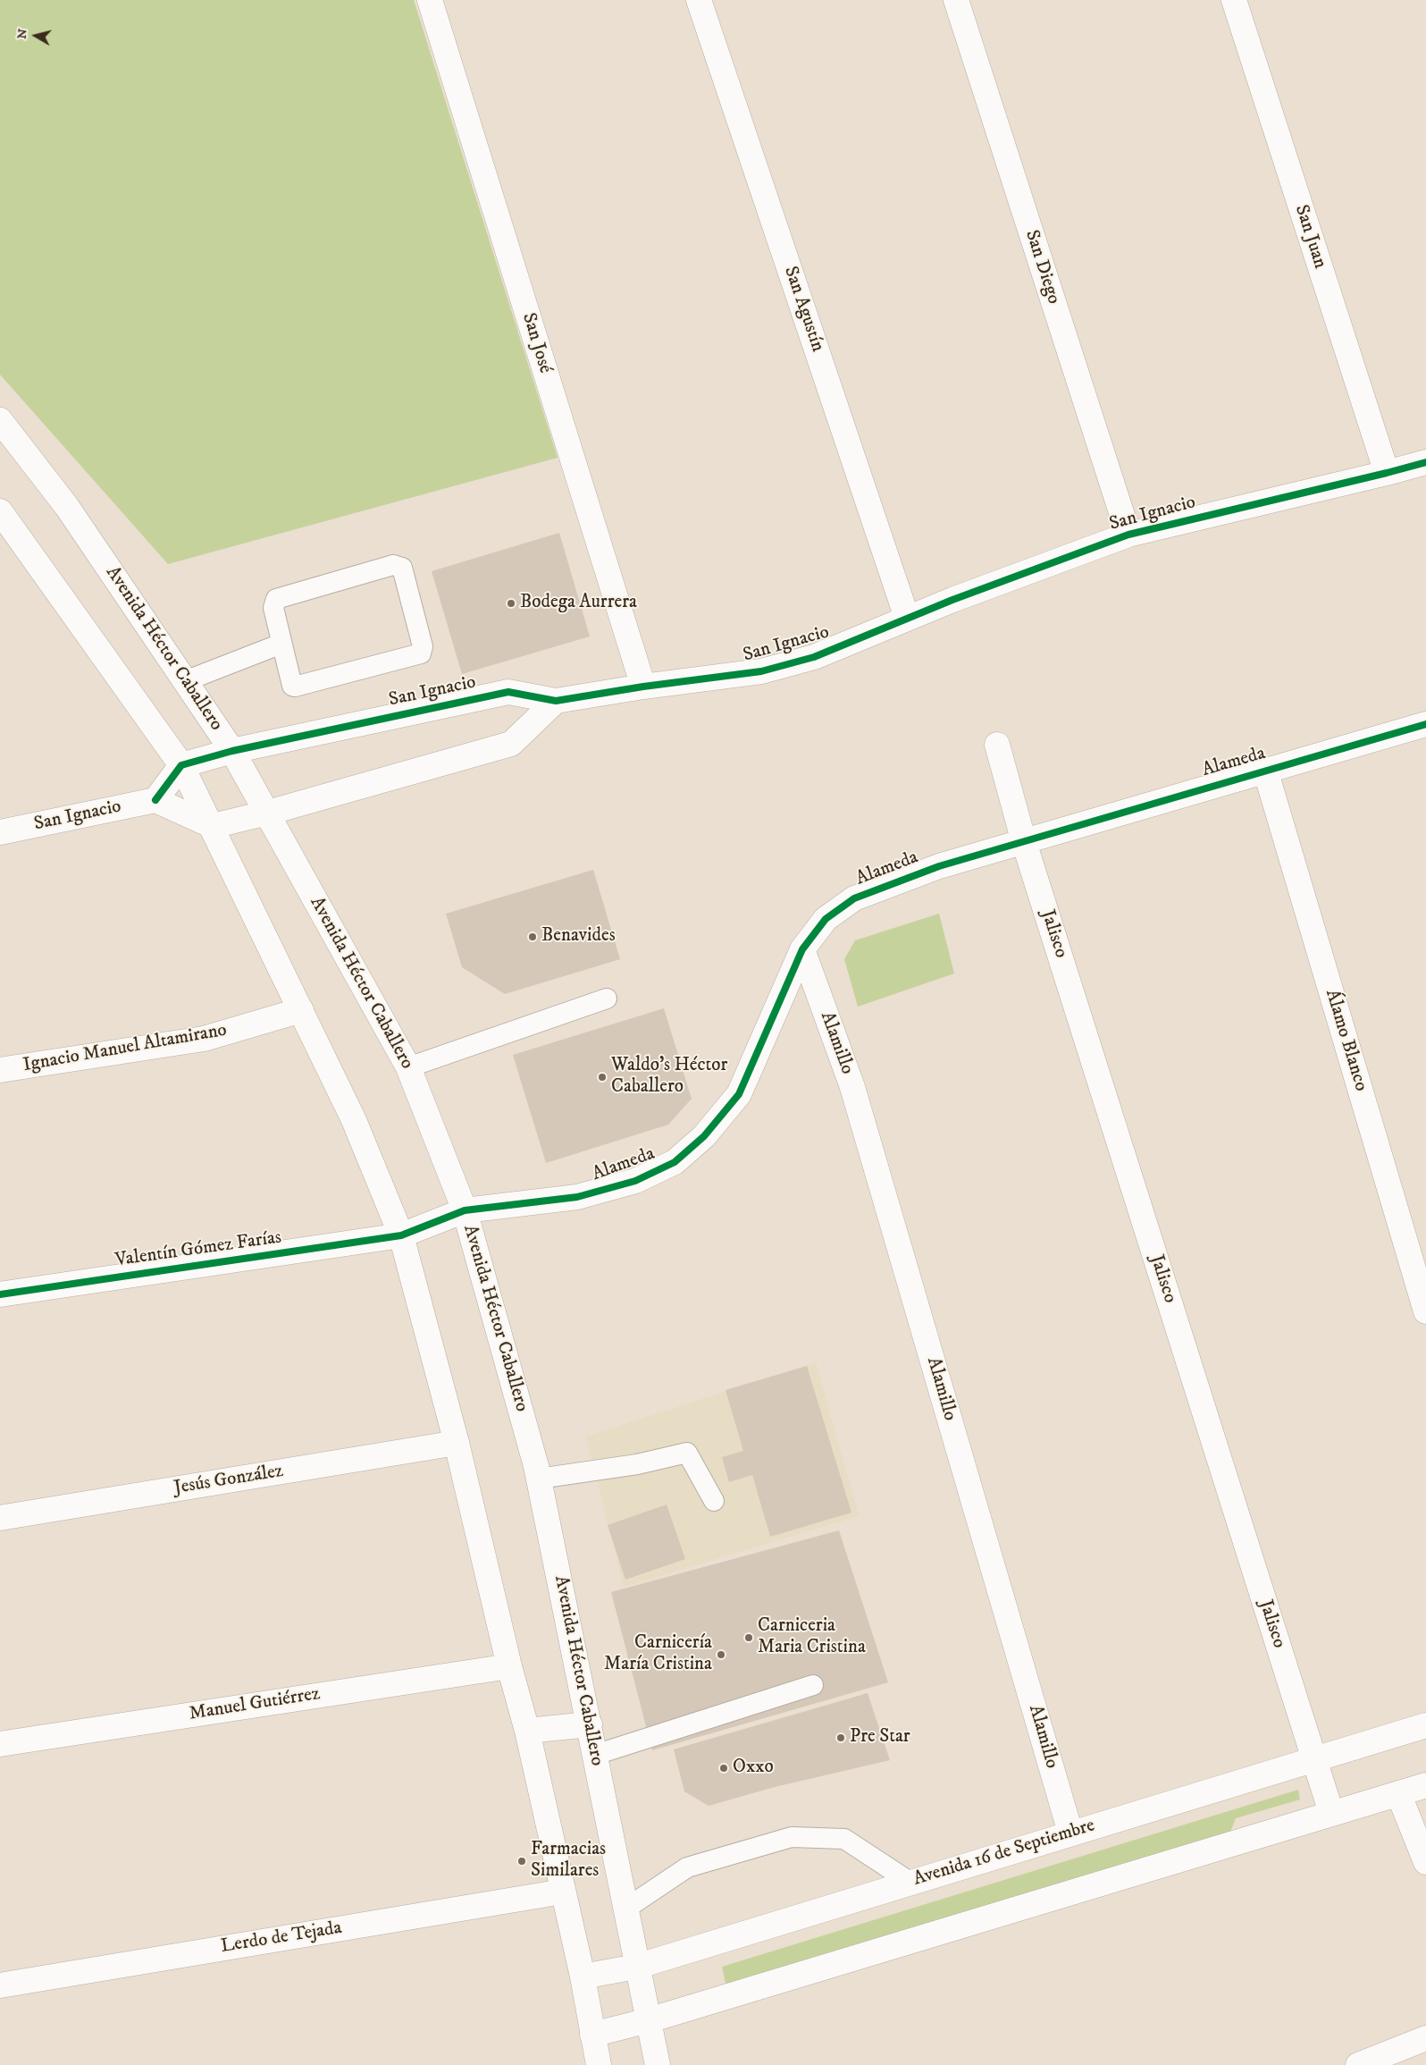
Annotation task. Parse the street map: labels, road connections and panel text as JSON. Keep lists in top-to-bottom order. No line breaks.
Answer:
{"streets":{"street":["San Juan","San Diego","San Agustín","San José","San Ignacio","Avenida Héctor Caballero","Alameda","Jalisco","Álamo Blanco","Alamillo","Ignacio Manuel Altamirano","Valentín Gómez Farías","Jesús González","Manuel Gutiérrez","Avenida 16 de Septiembre","Lerdo de Tejada"]},"crossings":[["San Juan","San Ignacio"],["San Diego","San Ignacio"],["San Agustín","San Ignacio"],["San José","San Ignacio"],["San Ignacio","Avenida Héctor Caballero"],["Avenida Héctor Caballero","Alameda"],["Avenida Héctor Caballero","Avenida 16 de Septiembre"],["Alameda","Jalisco"],["Alameda","Álamo Blanco"],["Alameda","Alamillo"],["Alameda","Valentín Gómez Farías"],["Jalisco","Avenida 16 de Septiembre"],["Alamillo","Avenida 16 de Septiembre"]],"places":["Bodega Aurrera","Benavides","Waldo's Héctor Caballero","Carniceria Maria Cristina","Carnicería María Cristina","Pre Star","Oxxo","Farmacias Similares"],"north":"left"}
